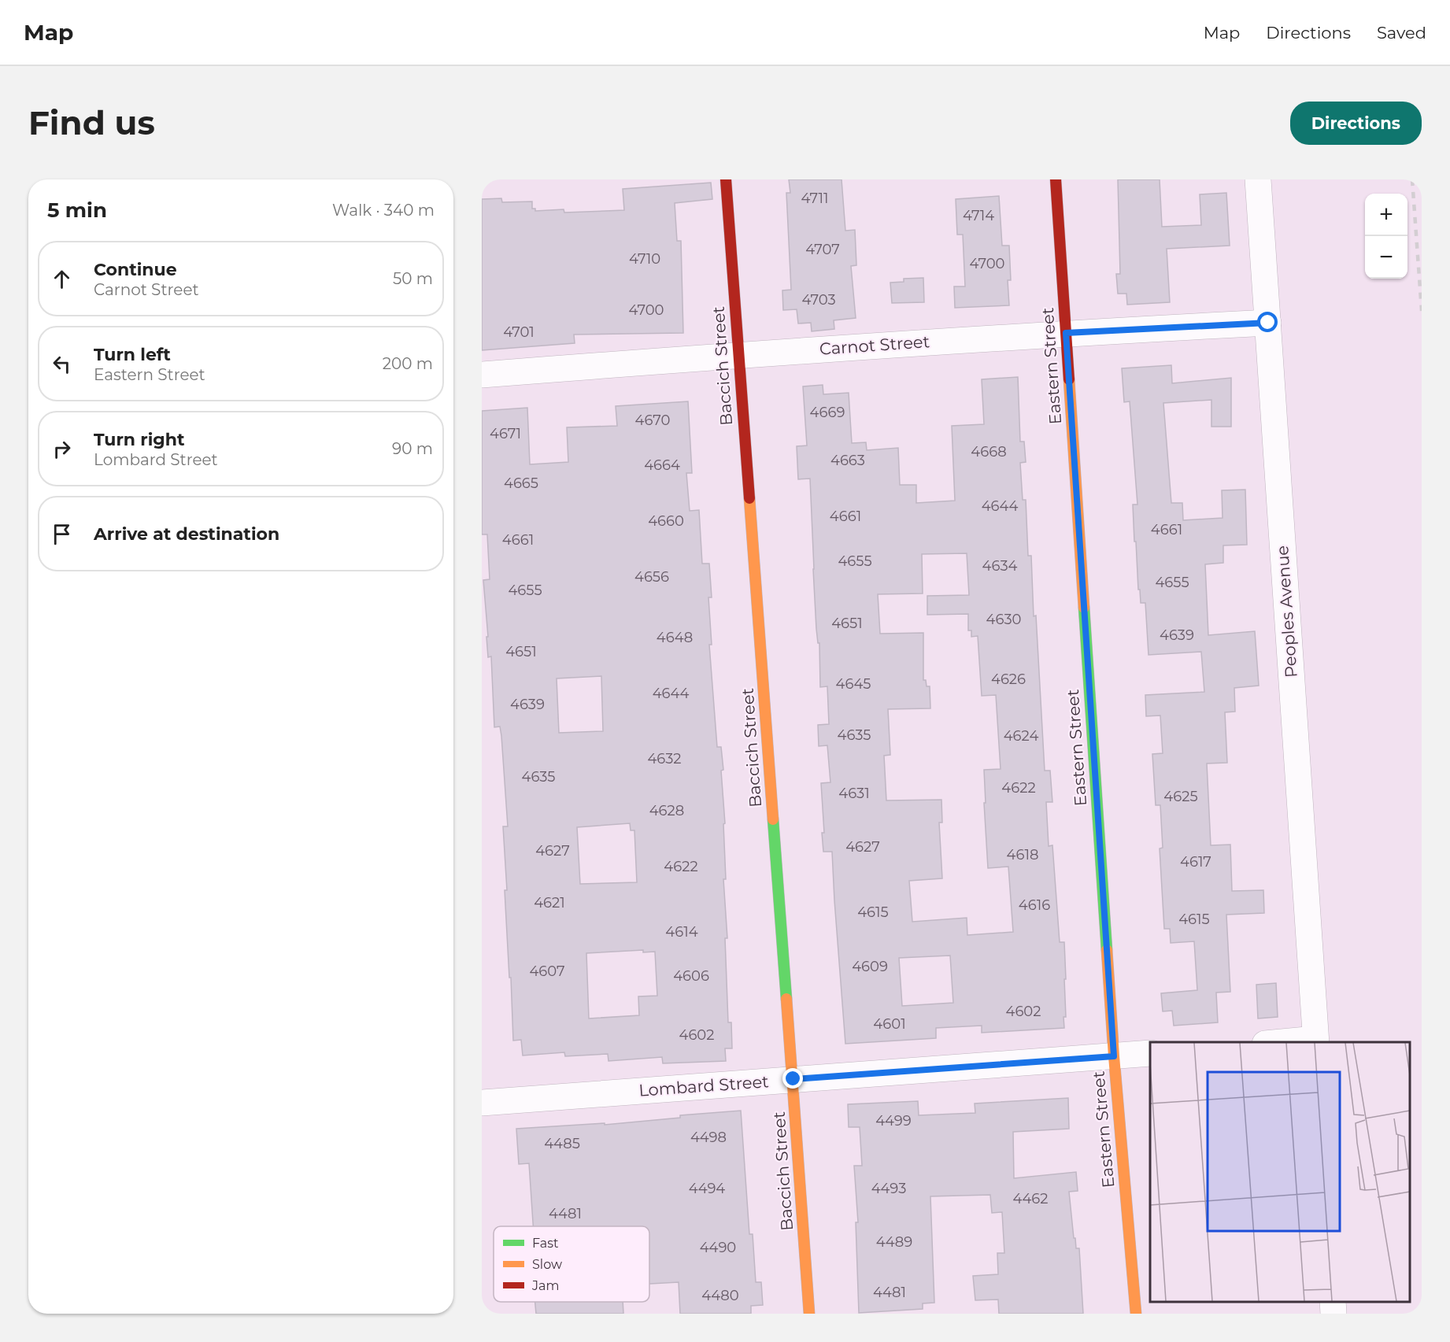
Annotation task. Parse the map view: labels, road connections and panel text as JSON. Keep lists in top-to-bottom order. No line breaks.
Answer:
{"streets":{"street":["Carnot Street","Baccich Street","Eastern Street","Peoples Avenue","Lombard Street"]},"crossings":[["Carnot Street","Baccich Street"],["Carnot Street","Eastern Street"],["Carnot Street","Peoples Avenue"],["Baccich Street","Lombard Street"],["Eastern Street","Lombard Street"]],"house_numbers":["4711","4714","4707","4710","4700","4703","4700","4701","4669","4670","4671","4668","4663","4664","4665","4644","4661","4660","4661","4661","4655","4634","4656","4655","4655","4630","4651","4639","4648","4651","4626","4645","4644","4639","4635","4624","4632","4635","4622","4631","4625","4628","4627","4627","4618","4617","4622","4621","4616","4615","4615","4614","4609","4607","4606","4602","4601","4602","4499","4498","4485","4494","4493","4462","4481","4489","4490","4481","4480"],"legend":["Fast","Slow","Jam"],"page":{"header":"Map","nav":["Map","Directions","Saved"],"buttons":"Directions","title":"Find us","heading":["5 min","Walk · 340 m"],"map_buttons":["+","−"],"list":[["Continue","Carnot Street","50 m"],["Turn left","Eastern Street","200 m"],["Turn right","Lombard Street","90 m"],"Arrive at destination"]}}
